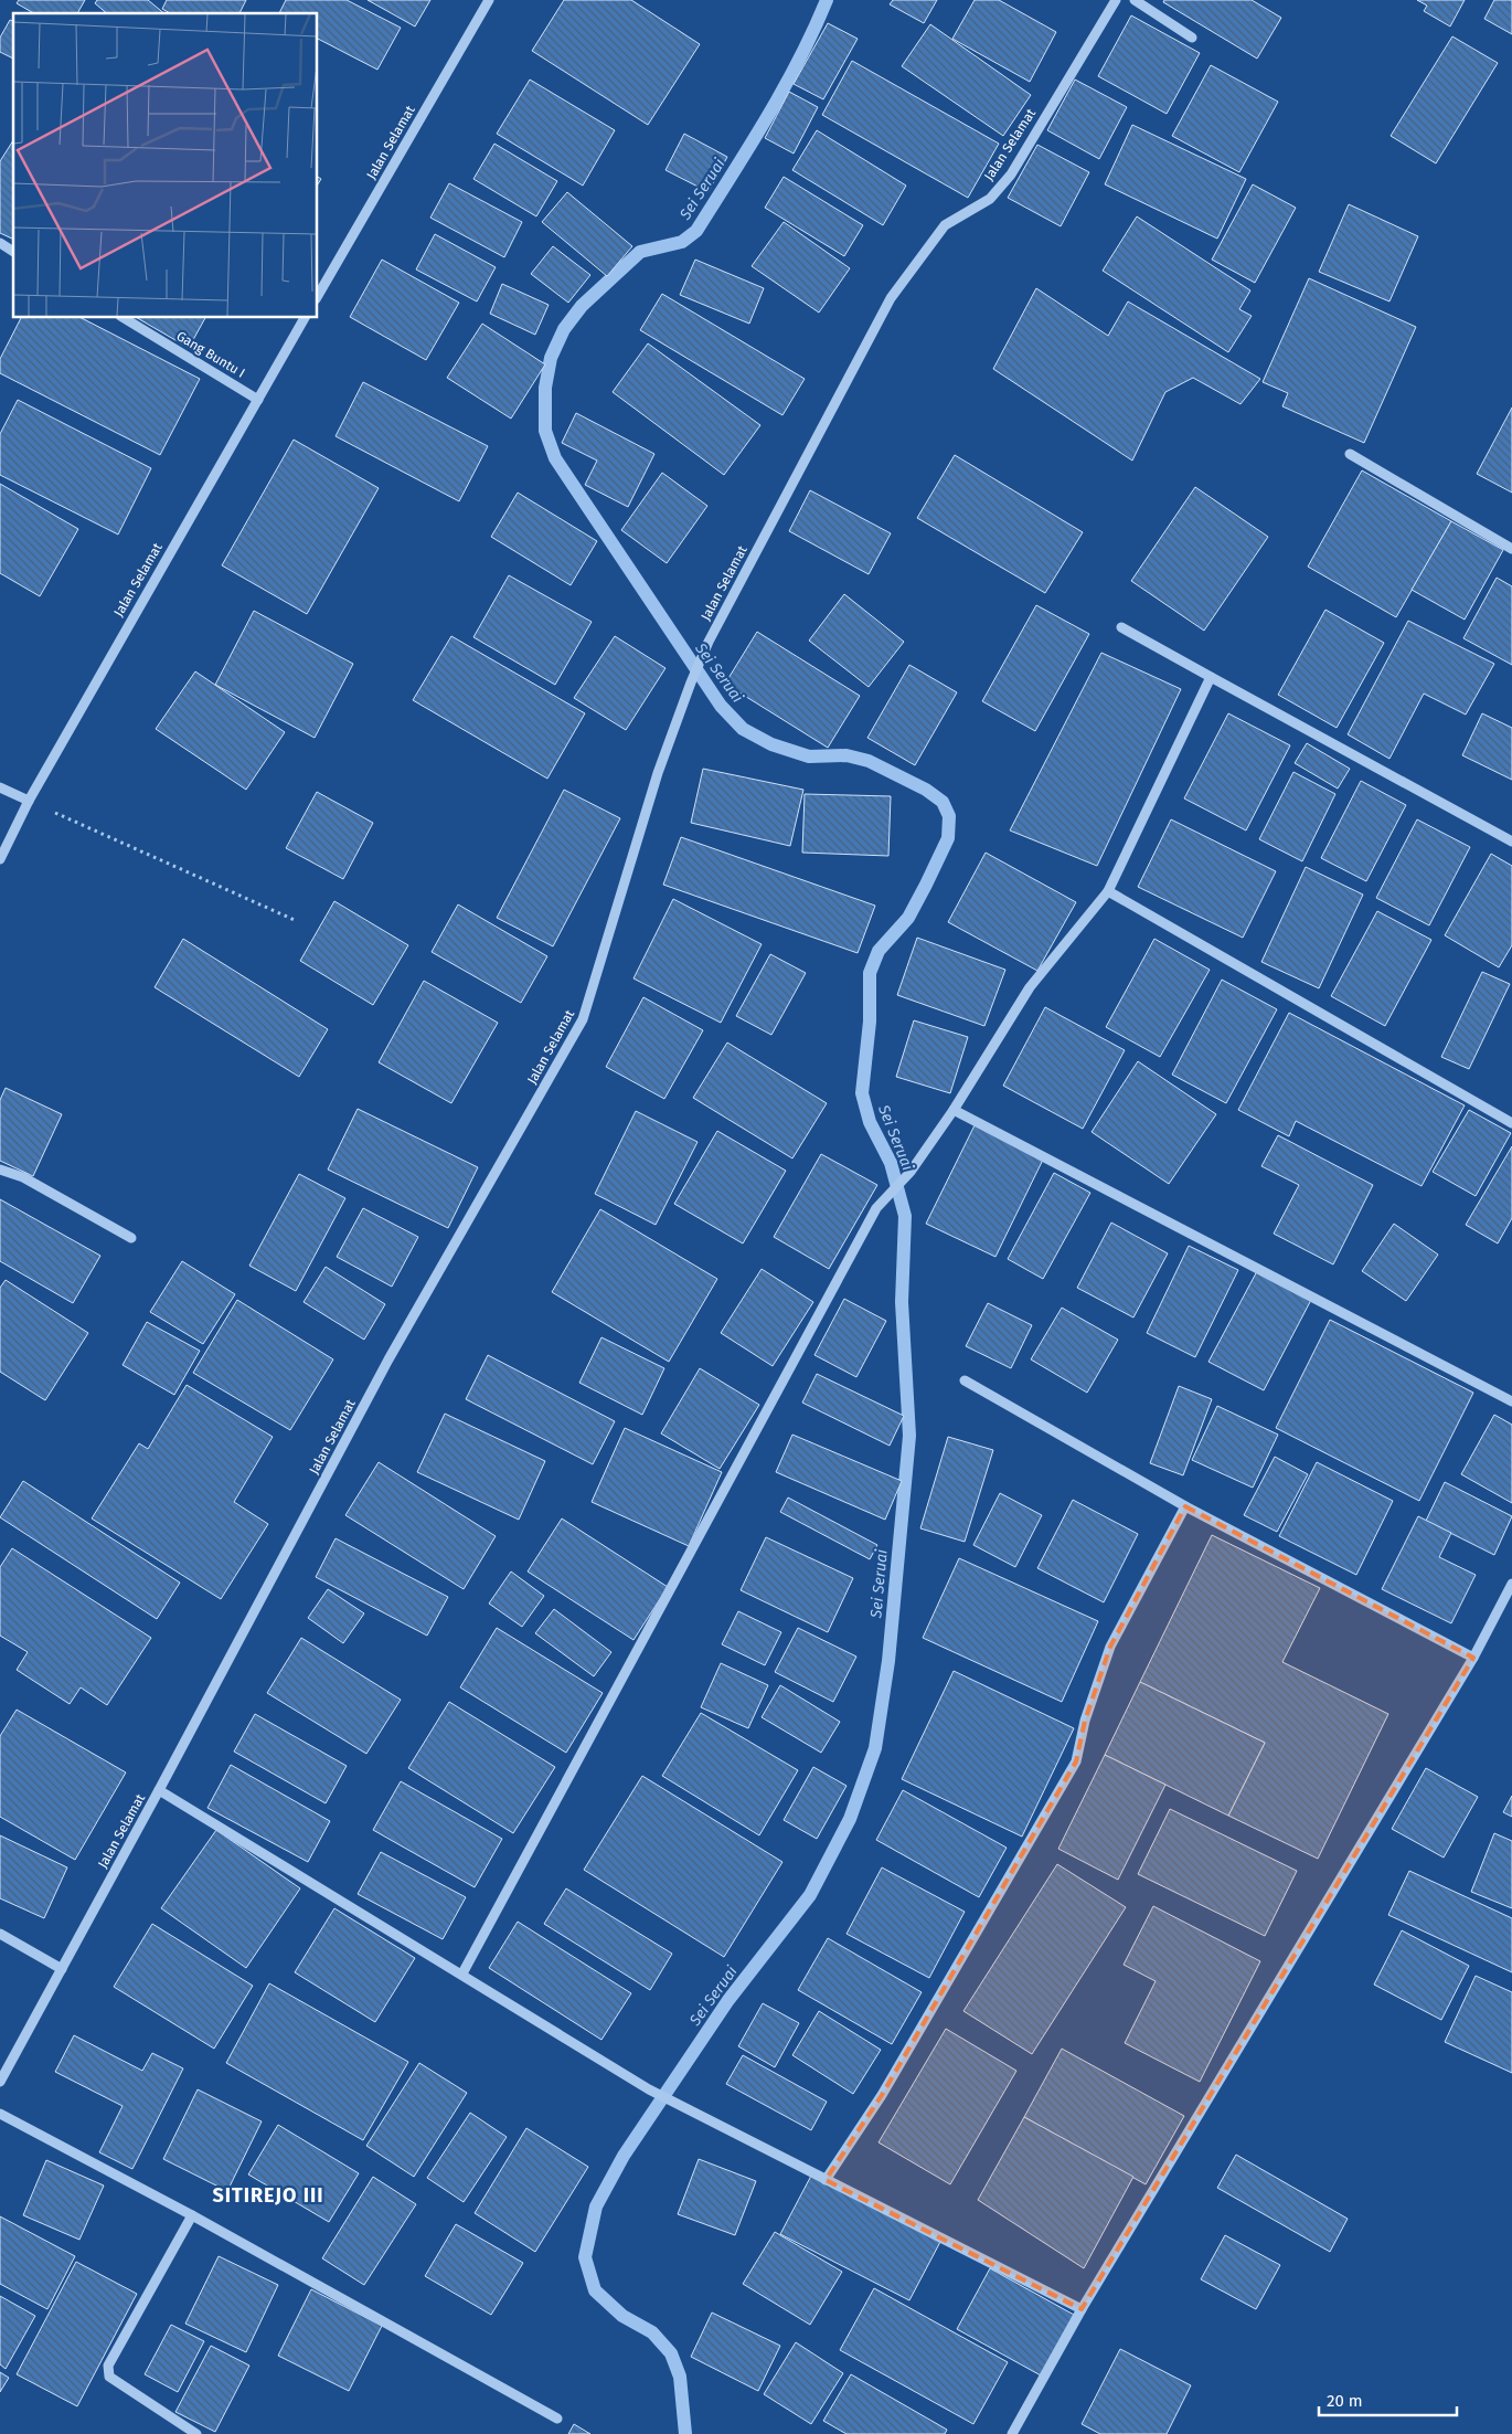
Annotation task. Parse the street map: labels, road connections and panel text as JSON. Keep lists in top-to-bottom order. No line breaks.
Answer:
{"streets":{"street":["Jalan Selamat","Gang Buntu I"]},"crossings":[["Jalan Selamat","Gang Buntu I"]],"districts":["SITIREJO III"],"water":["Sei Seruai"],"scale_bar":"20 m"}
